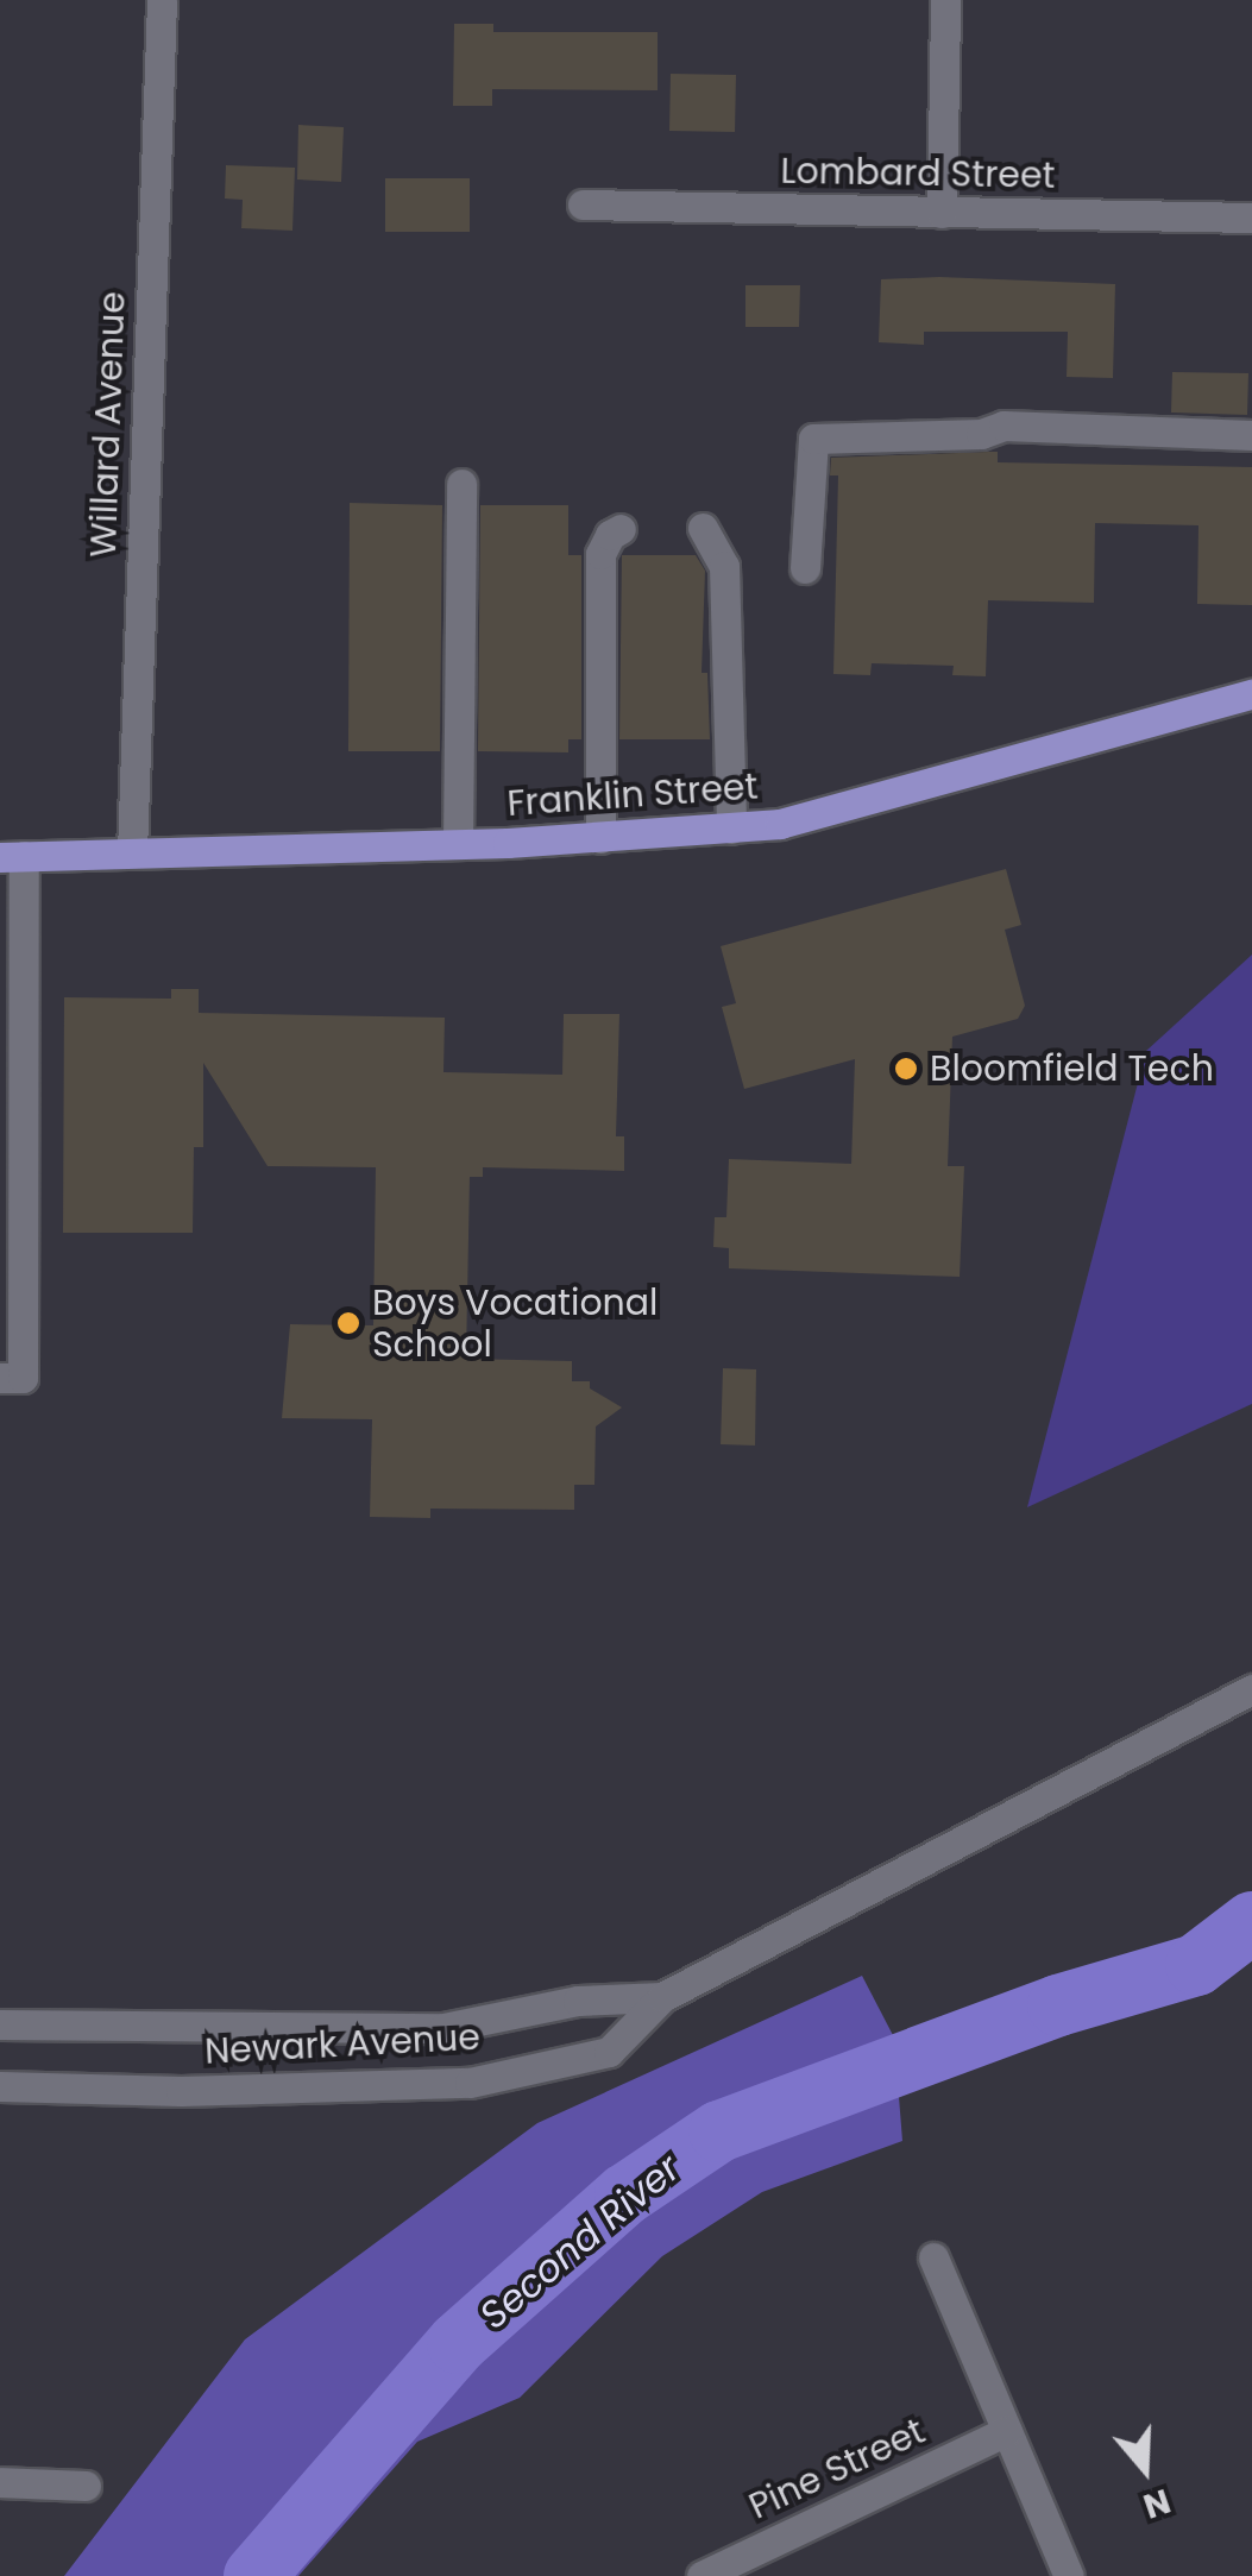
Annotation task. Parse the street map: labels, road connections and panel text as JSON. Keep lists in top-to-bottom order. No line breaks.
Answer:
{"streets":{"main road":["Franklin Street"],"street":["Lombard Street","Willard Avenue","Newark Avenue","Pine Street"]},"crossings":[["Willard Avenue","Franklin Street"]],"water":["Second River"],"places":["Bloomfield Tech","Boys Vocational School"],"north":"bottom"}
